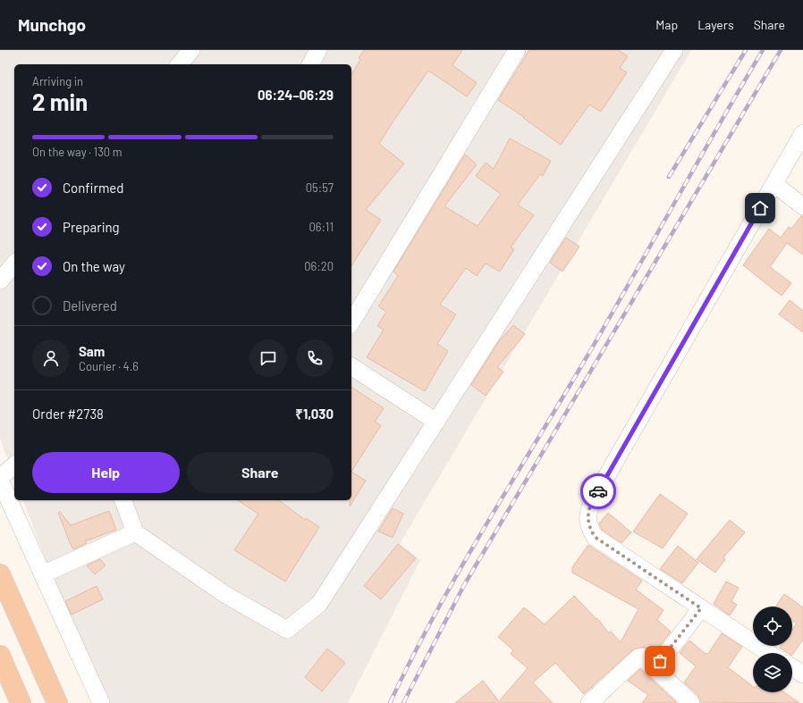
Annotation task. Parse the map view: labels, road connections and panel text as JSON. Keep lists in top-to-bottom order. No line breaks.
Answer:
{"page":{"header":"Munchgo","nav":["Map","Layers","Share"],"heading":["2 min","Arriving in","06:24–06:29"],"panel":["Sam","Courier · 4.6","Order #2738","₹1,030"],"bar":"On the way · 130 m","list":[["Confirmed","05:57"],["Preparing","06:11"],["On the way","06:20"],"Delivered"],"buttons":["Help","Share"]}}
